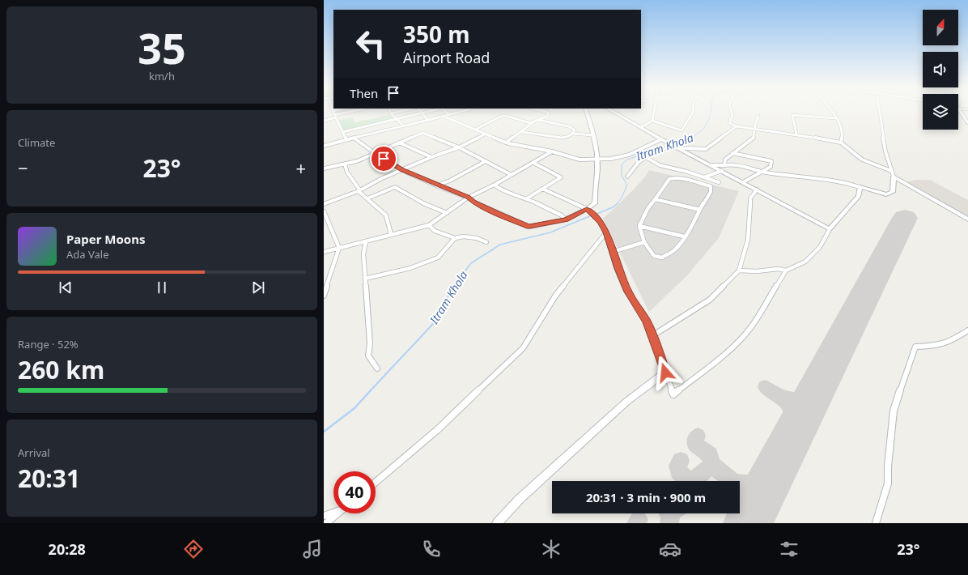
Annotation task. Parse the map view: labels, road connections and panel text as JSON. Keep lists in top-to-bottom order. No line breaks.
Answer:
{"water":["Itram Khola"],"north":"top","page":{"tile":[["35","km/h"],"Climate",["Range · 52%","260 km"],["Arrival","20:31"]],"turn":["350 m","Airport Road"],"then":"Then","heat":["−","23°","+"],"song":["Paper Moons","Ada Vale"],"limit":"40","trip":"20:31 · 3 min · 900 m","tabs":["20:28","23°"]}}
